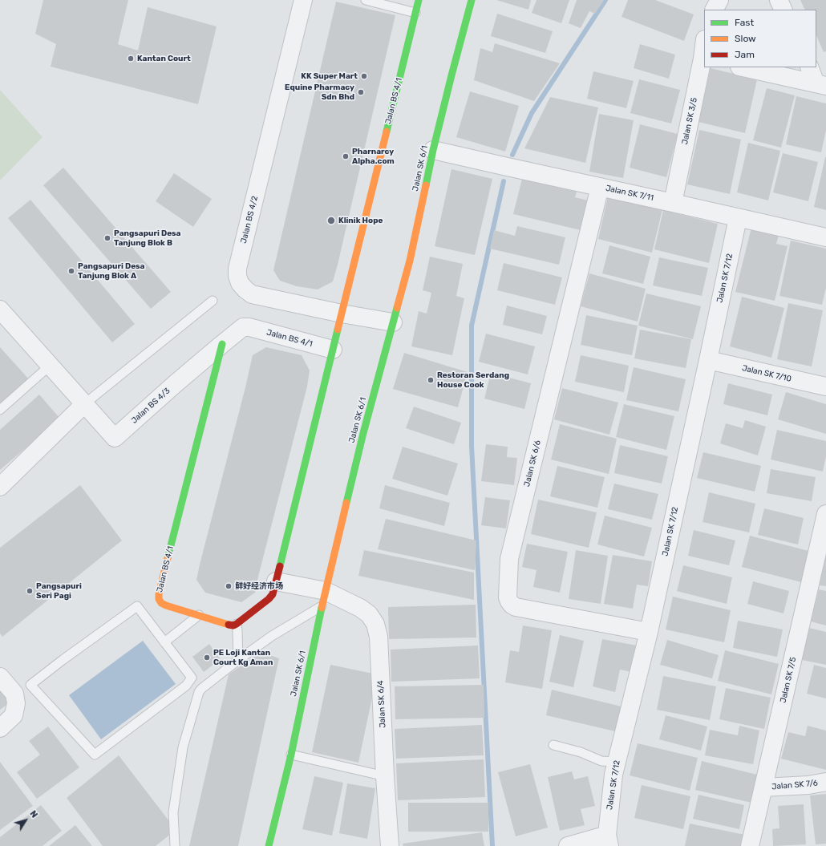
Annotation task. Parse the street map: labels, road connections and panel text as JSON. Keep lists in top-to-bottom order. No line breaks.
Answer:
{"streets":{"street":["Jalan BS 4/1","Jalan SK 3/5","Jalan SK 6/1","Jalan SK 7/11","Jalan BS 4/2","Jalan SK 7/12","Jalan SK 7/10","Jalan BS 4/3","Jalan SK 6/6","Jalan SK 7/5","Jalan SK 6/4","Jalan SK 7/6"]},"crossings":[["Jalan BS 4/1","Jalan BS 4/2"],["Jalan BS 4/1","Jalan BS 4/3"],["Jalan SK 3/5","Jalan SK 7/11"],["Jalan SK 6/1","Jalan SK 7/11"],["Jalan SK 6/1","Jalan BS 4/2"],["Jalan SK 6/1","Jalan SK 6/4"],["Jalan SK 7/11","Jalan SK 7/12"],["Jalan SK 7/11","Jalan SK 6/6"],["Jalan SK 7/12","Jalan SK 7/10"],["Jalan SK 7/12","Jalan SK 6/6"],["Jalan SK 7/5","Jalan SK 7/6"]],"places":["Kantan Court","KK Super Mart","Equine Pharmacy Sdn Bhd","Pharnarcy Alpha.com","Klinik Hope","Pangsapuri Desa Tanjung Blok B","Pangsapuri Desa Tanjung Blok A","Restoran Serdang House Cook","鲜好经济市场","Pangsapuri Seri Pagi","PE Loji Kantan Court Kg Aman"],"legend":["Fast","Slow","Jam"],"north":"top right"}
